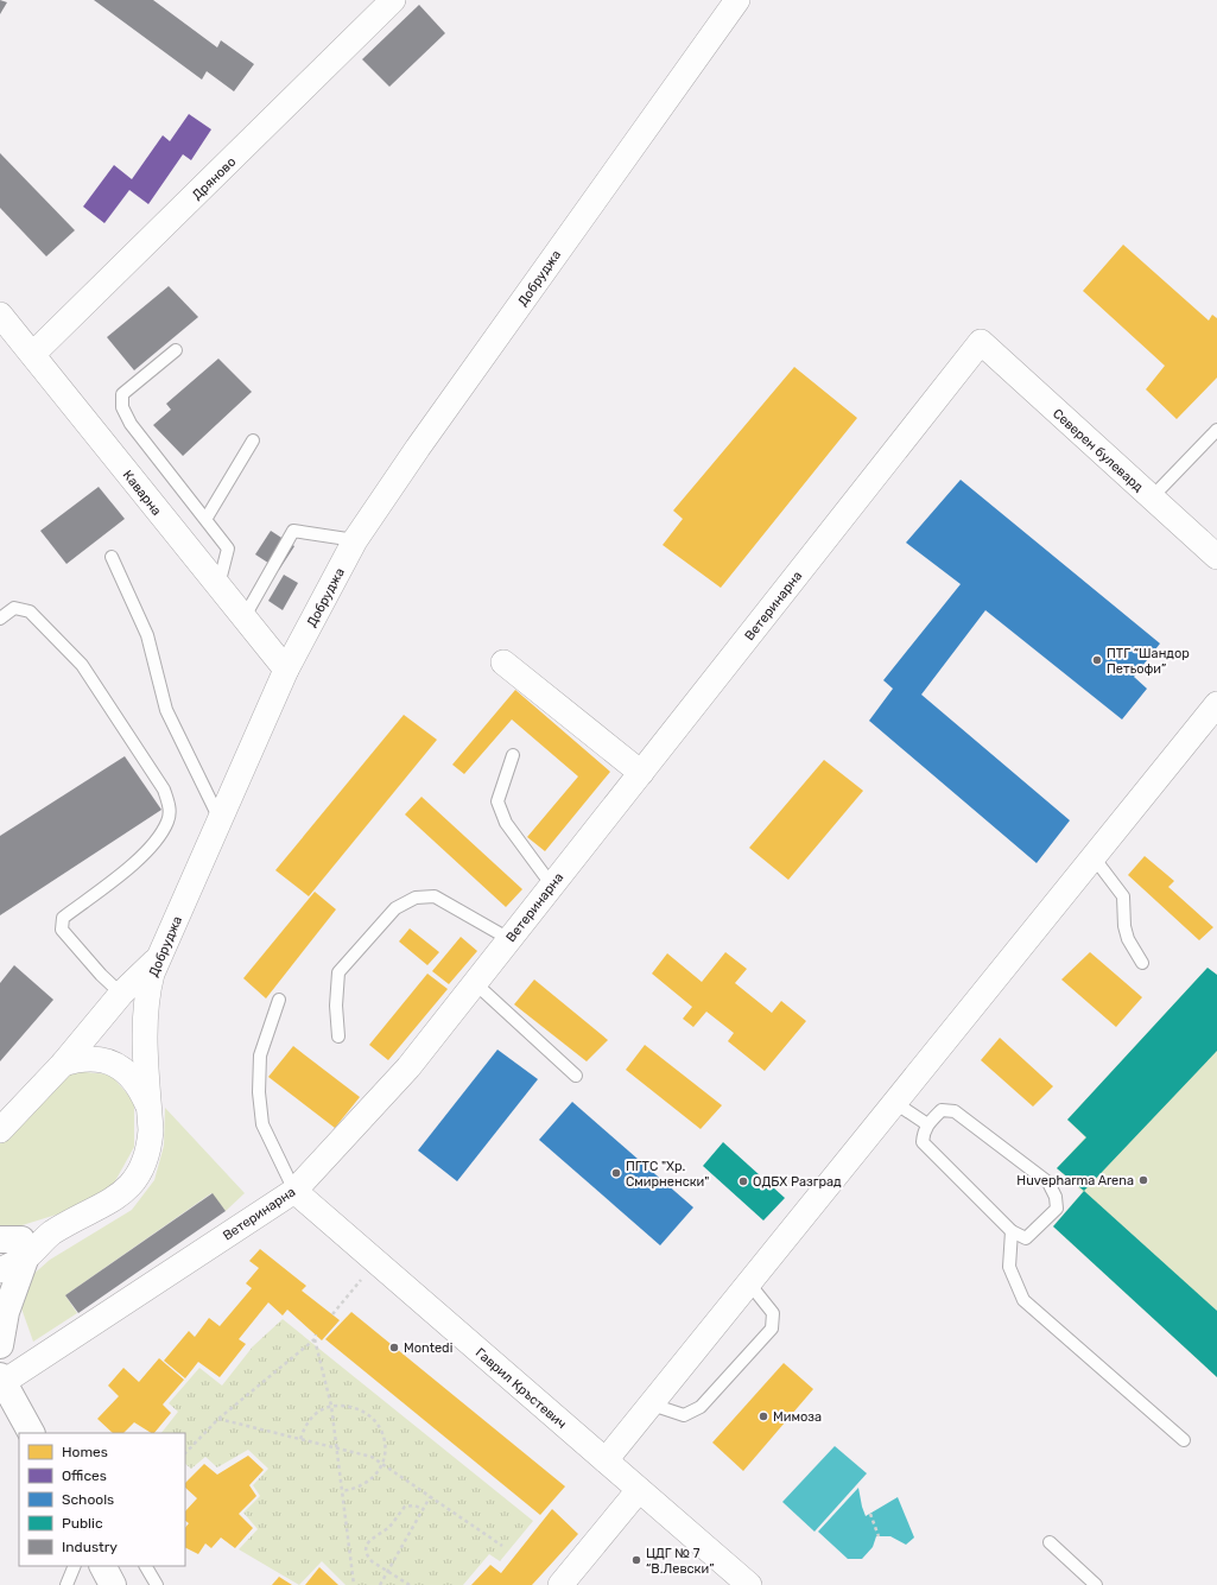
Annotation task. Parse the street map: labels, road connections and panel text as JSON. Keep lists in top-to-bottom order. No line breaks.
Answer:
{"streets":{"street":["Дряново","Добруджа","Северен булевард","Каварна","Ветеринарна","Гаврил Кръстевич"]},"crossings":[["Дряново","Каварна"],["Добруджа","Каварна"],["Северен булевард","Ветеринарна"],["Ветеринарна","Гаврил Кръстевич"]],"places":["ПТГ “Шандор Петьофи”","ПГТС \"Хр. Смирненски\"","Huvepharma Arena","ОДБХ Разград","Montedi","Мимоза","ЦДГ № 7 “В.Левски”"],"legend":["Homes","Offices","Schools","Public","Industry"]}
